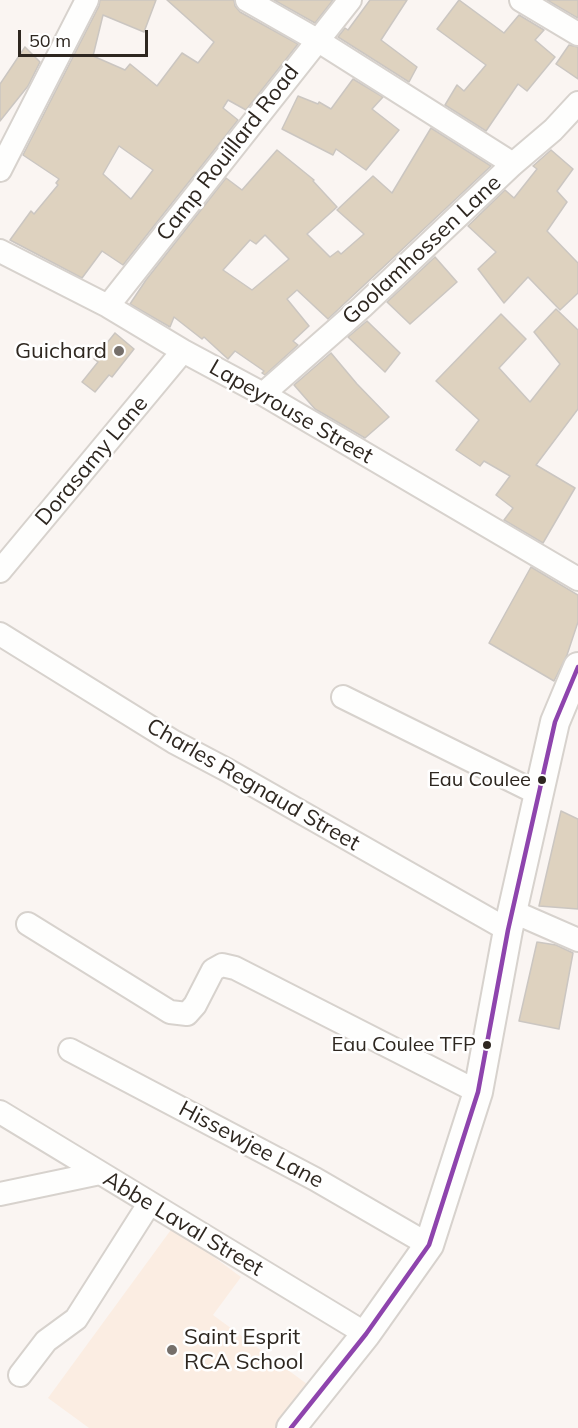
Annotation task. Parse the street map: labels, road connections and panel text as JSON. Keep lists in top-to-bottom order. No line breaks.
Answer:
{"streets":{"street":["Camp Rouillard Road","Goolamhossen Lane","Lapeyrouse Street","Dorasamy Lane","Charles Regnaud Street","Hissewjee Lane","Abbe Laval Street"]},"crossings":[["Camp Rouillard Road","Lapeyrouse Street"],["Goolamhossen Lane","Lapeyrouse Street"],["Lapeyrouse Street","Dorasamy Lane"]],"places":["Guichard","Eau Coulee","Eau Coulee TFP","Saint Esprit RCA School"],"scale_bar":"50 m"}
